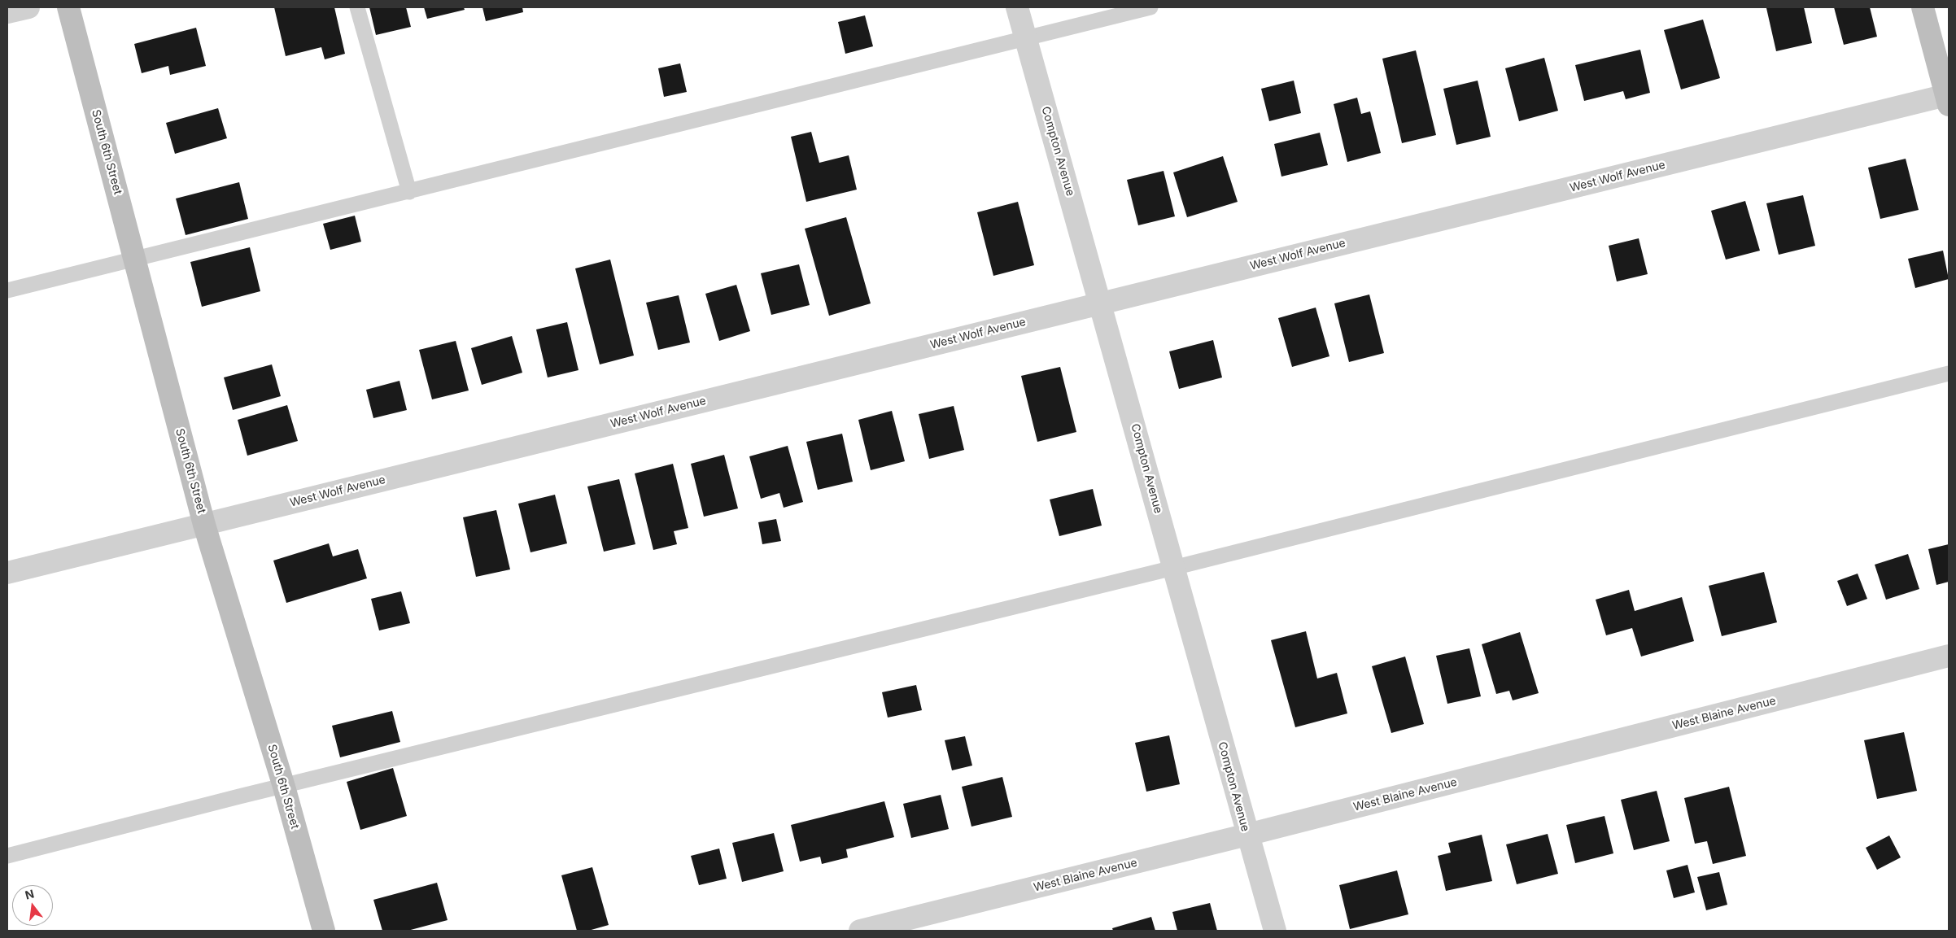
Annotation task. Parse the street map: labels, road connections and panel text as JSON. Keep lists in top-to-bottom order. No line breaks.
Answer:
{"streets":{"street":["Compton Avenue","South 6th Street","West Wolf Avenue","West Blaine Avenue"]},"crossings":[["Compton Avenue","West Wolf Avenue"],["Compton Avenue","West Blaine Avenue"],["South 6th Street","West Wolf Avenue"]],"north":"top"}
